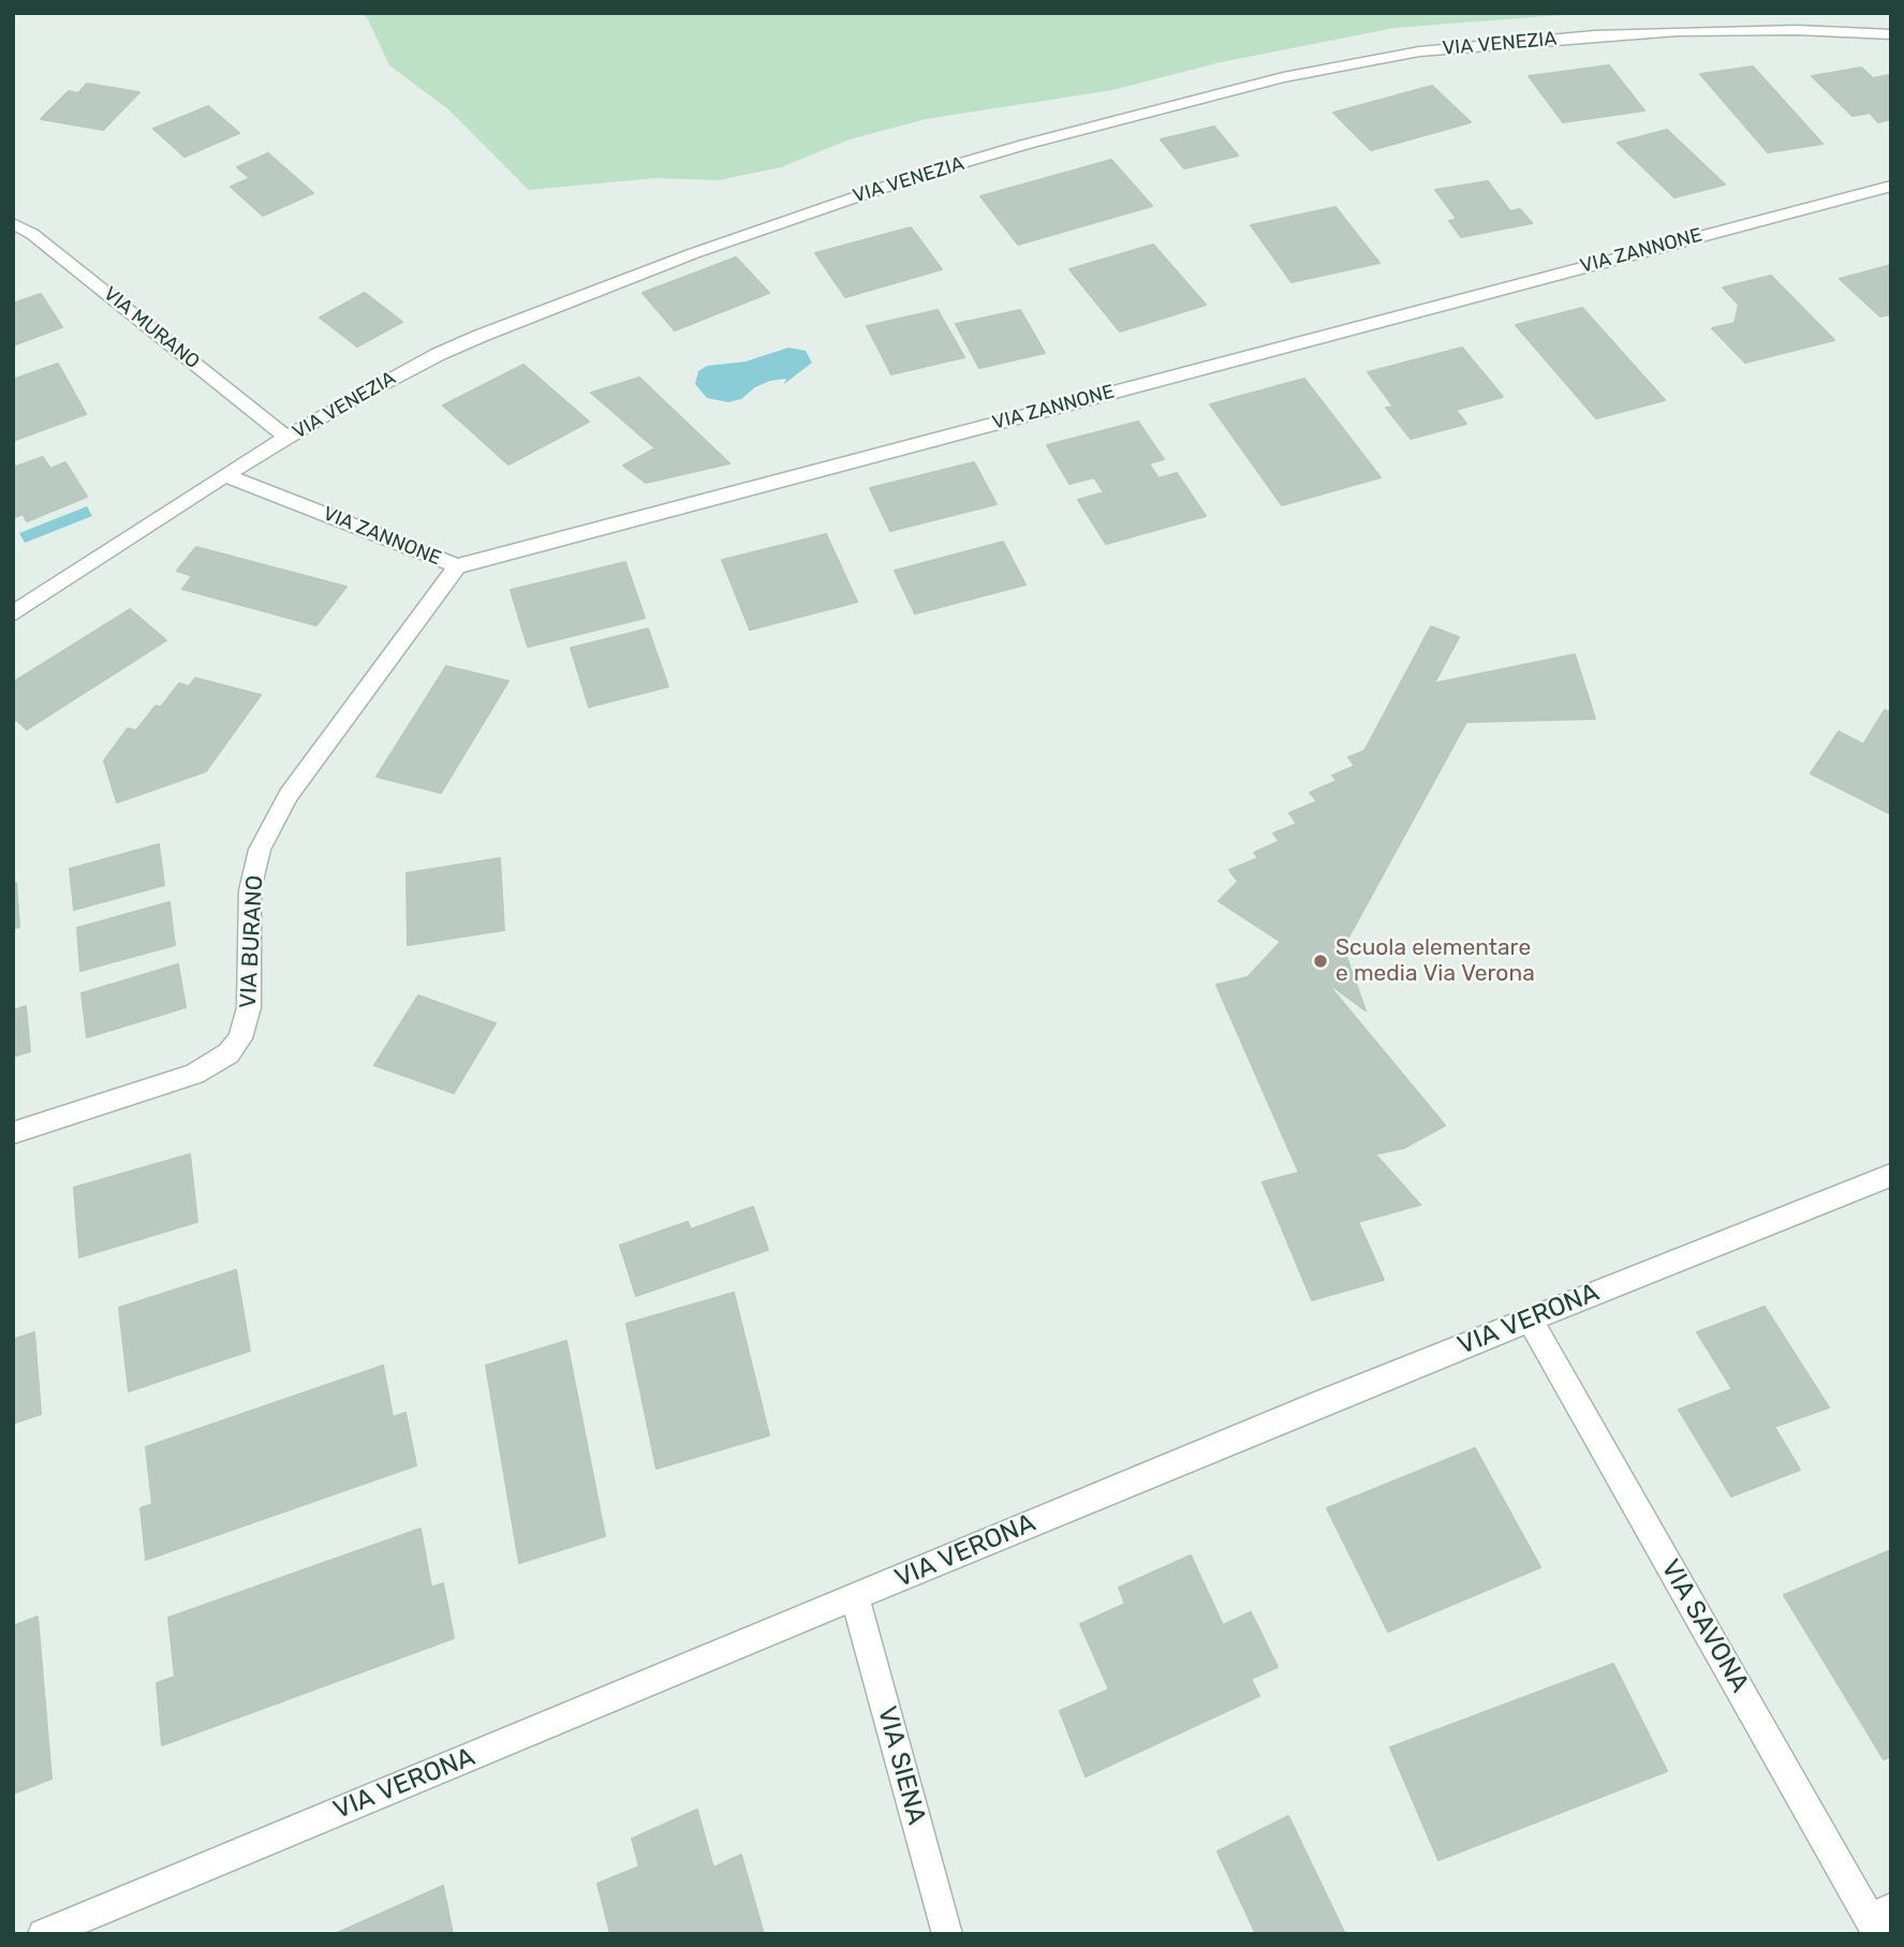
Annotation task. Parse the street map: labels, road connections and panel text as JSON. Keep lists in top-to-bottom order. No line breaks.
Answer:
{"streets":{"street":["VIA VENEZIA","VIA ZANNONE","VIA MURANO","VIA BURANO","VIA VERONA","VIA SAVONA","VIA SIENA"]},"crossings":[["VIA VENEZIA","VIA ZANNONE"],["VIA VENEZIA","VIA MURANO"],["VIA ZANNONE","VIA BURANO"],["VIA VERONA","VIA SAVONA"],["VIA VERONA","VIA SIENA"]],"places":["Scuola elementare e media Via Verona"]}
